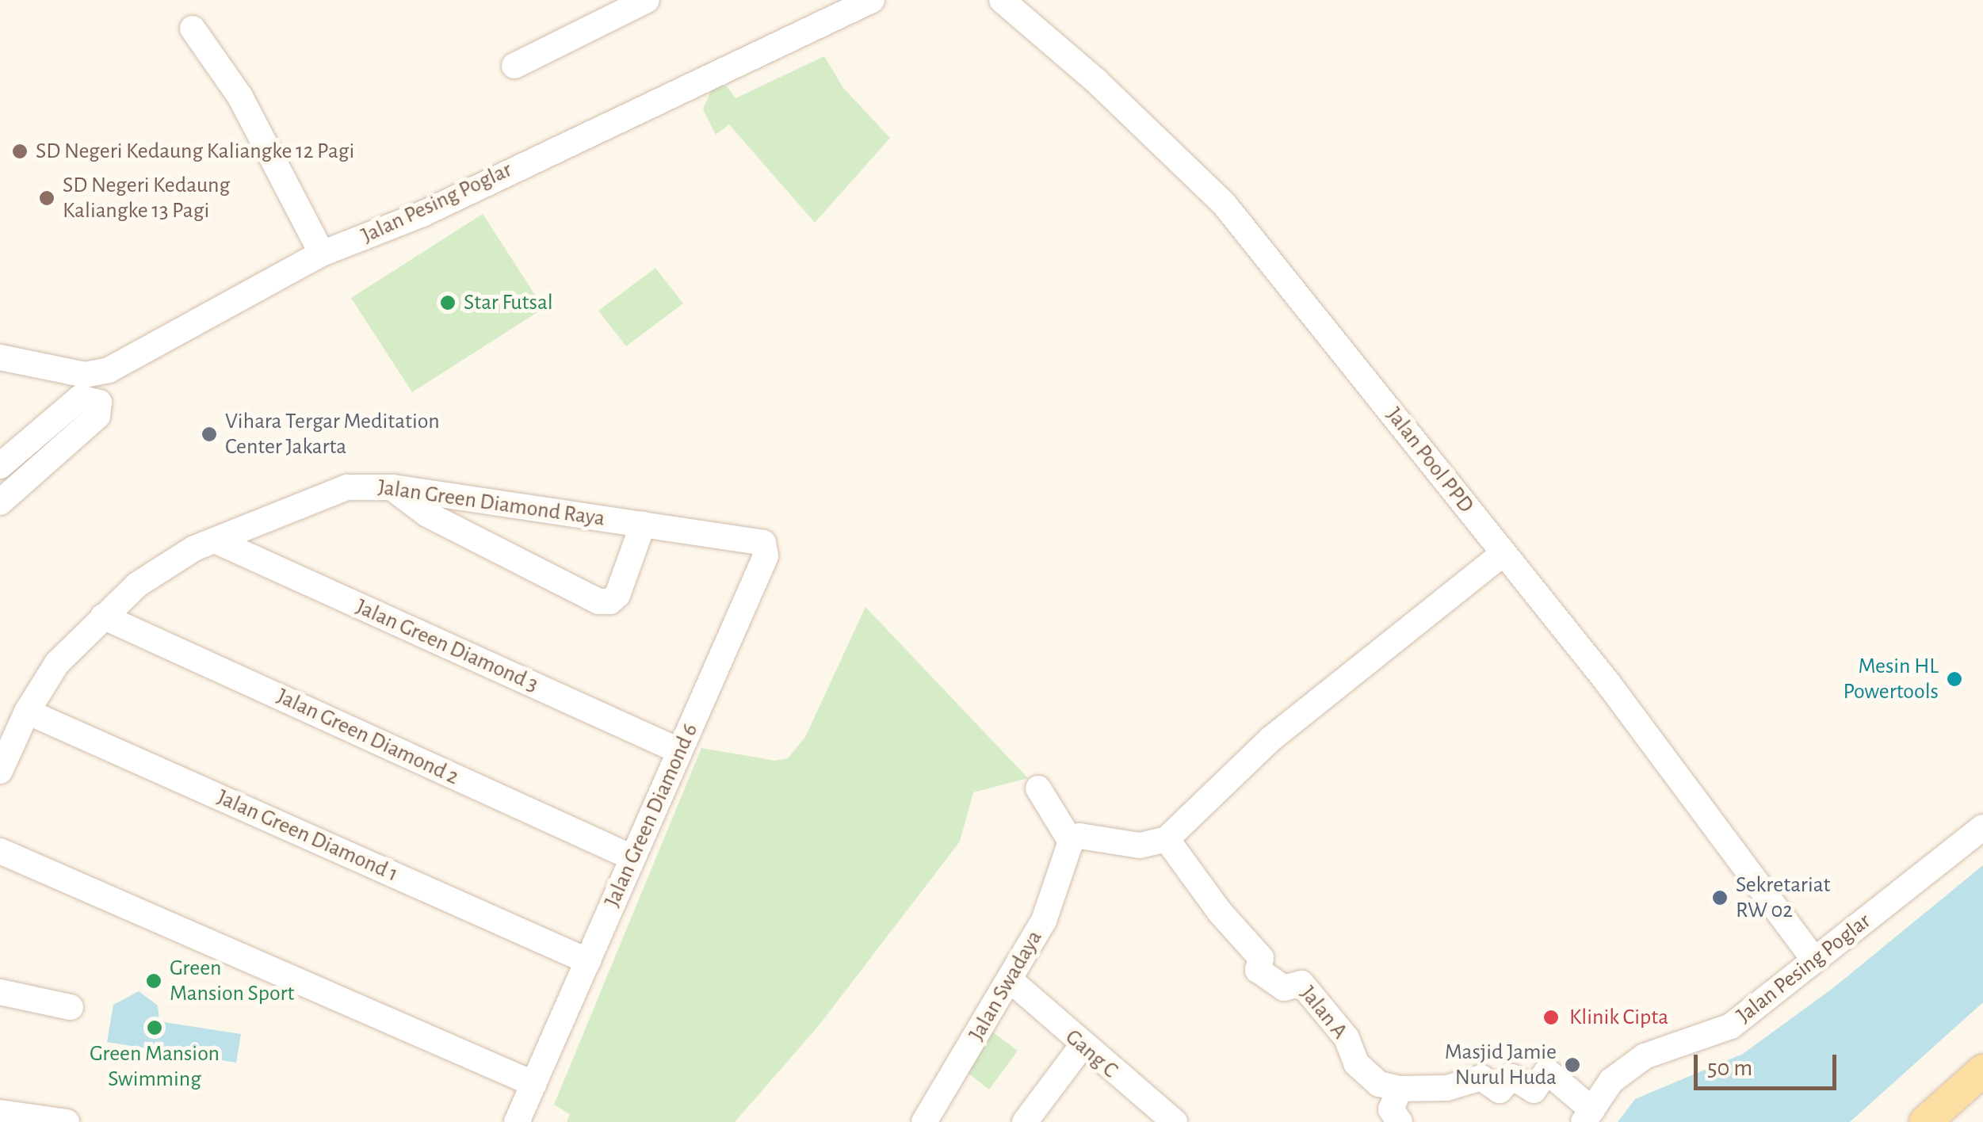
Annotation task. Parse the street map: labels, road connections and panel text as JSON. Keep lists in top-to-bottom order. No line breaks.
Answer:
{"streets":{"street":["Jalan Pesing Poglar","Jalan Pool PPD","Jalan Green Diamond Raya","Jalan Green Diamond 3","Jalan Green Diamond 2","Jalan Green Diamond 6","Jalan Green Diamond 1","Jalan Swadaya","Jalan A","Gang C"]},"crossings":[["Jalan Pesing Poglar","Jalan Pool PPD"],["Jalan Pesing Poglar","Jalan A"],["Jalan Green Diamond Raya","Jalan Green Diamond 3"],["Jalan Green Diamond Raya","Jalan Green Diamond 2"],["Jalan Green Diamond Raya","Jalan Green Diamond 6"],["Jalan Green Diamond Raya","Jalan Green Diamond 1"],["Jalan Green Diamond 3","Jalan Green Diamond 6"],["Jalan Green Diamond 2","Jalan Green Diamond 6"],["Jalan Green Diamond 6","Jalan Green Diamond 1"],["Jalan Swadaya","Gang C"]],"places":["SD Negeri Kedaung Kaliangke 12 Pagi","SD Negeri Kedaung Kaliangke 13 Pagi","Star Futsal","Vihara Tergar Meditation Center Jakarta","Mesin HL Powertools","Sekretariat RW 02","Green Mansion Sport","Klinik Cipta","Green Mansion Swimming","Masjid Jamie Nurul Huda"],"scale_bar":"50 m"}
